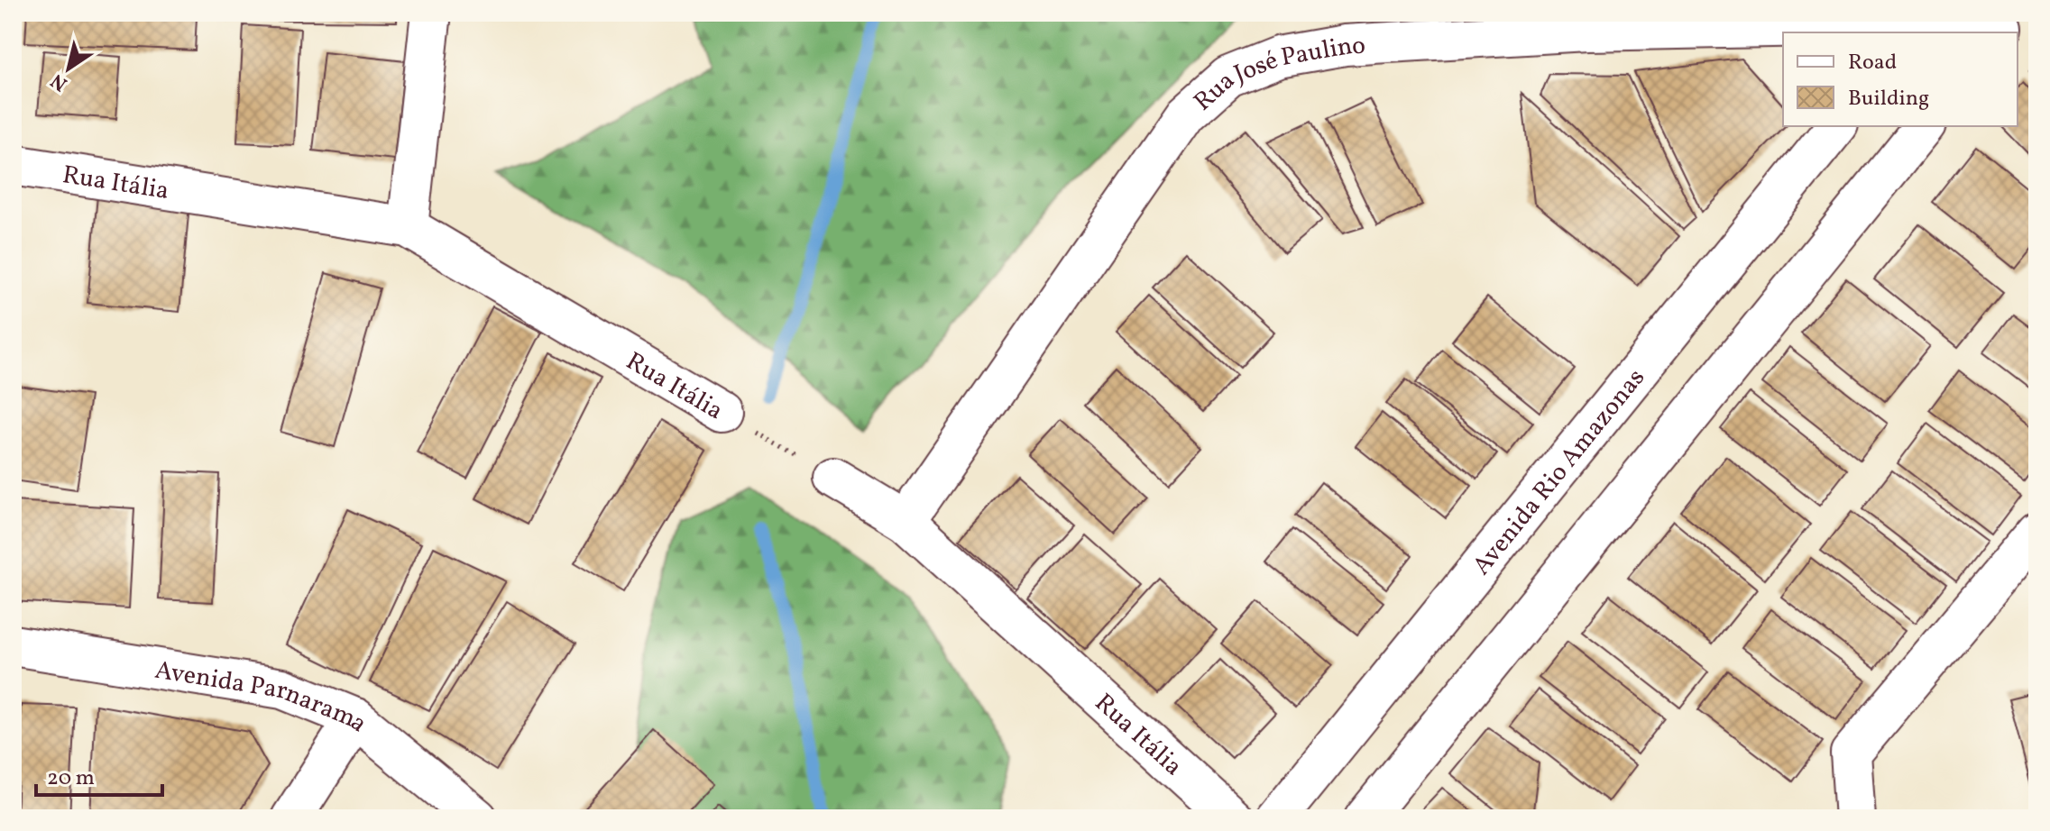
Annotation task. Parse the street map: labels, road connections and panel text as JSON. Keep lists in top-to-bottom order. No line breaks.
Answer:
{"streets":{"street":["Rua José Paulino","Rua Itália","Avenida Rio Amazonas","Avenida Parnarama"]},"crossings":[["Rua José Paulino","Rua Itália"]],"legend":["Road","Building"],"scale_bar":"20 m","north":"bottom left"}
